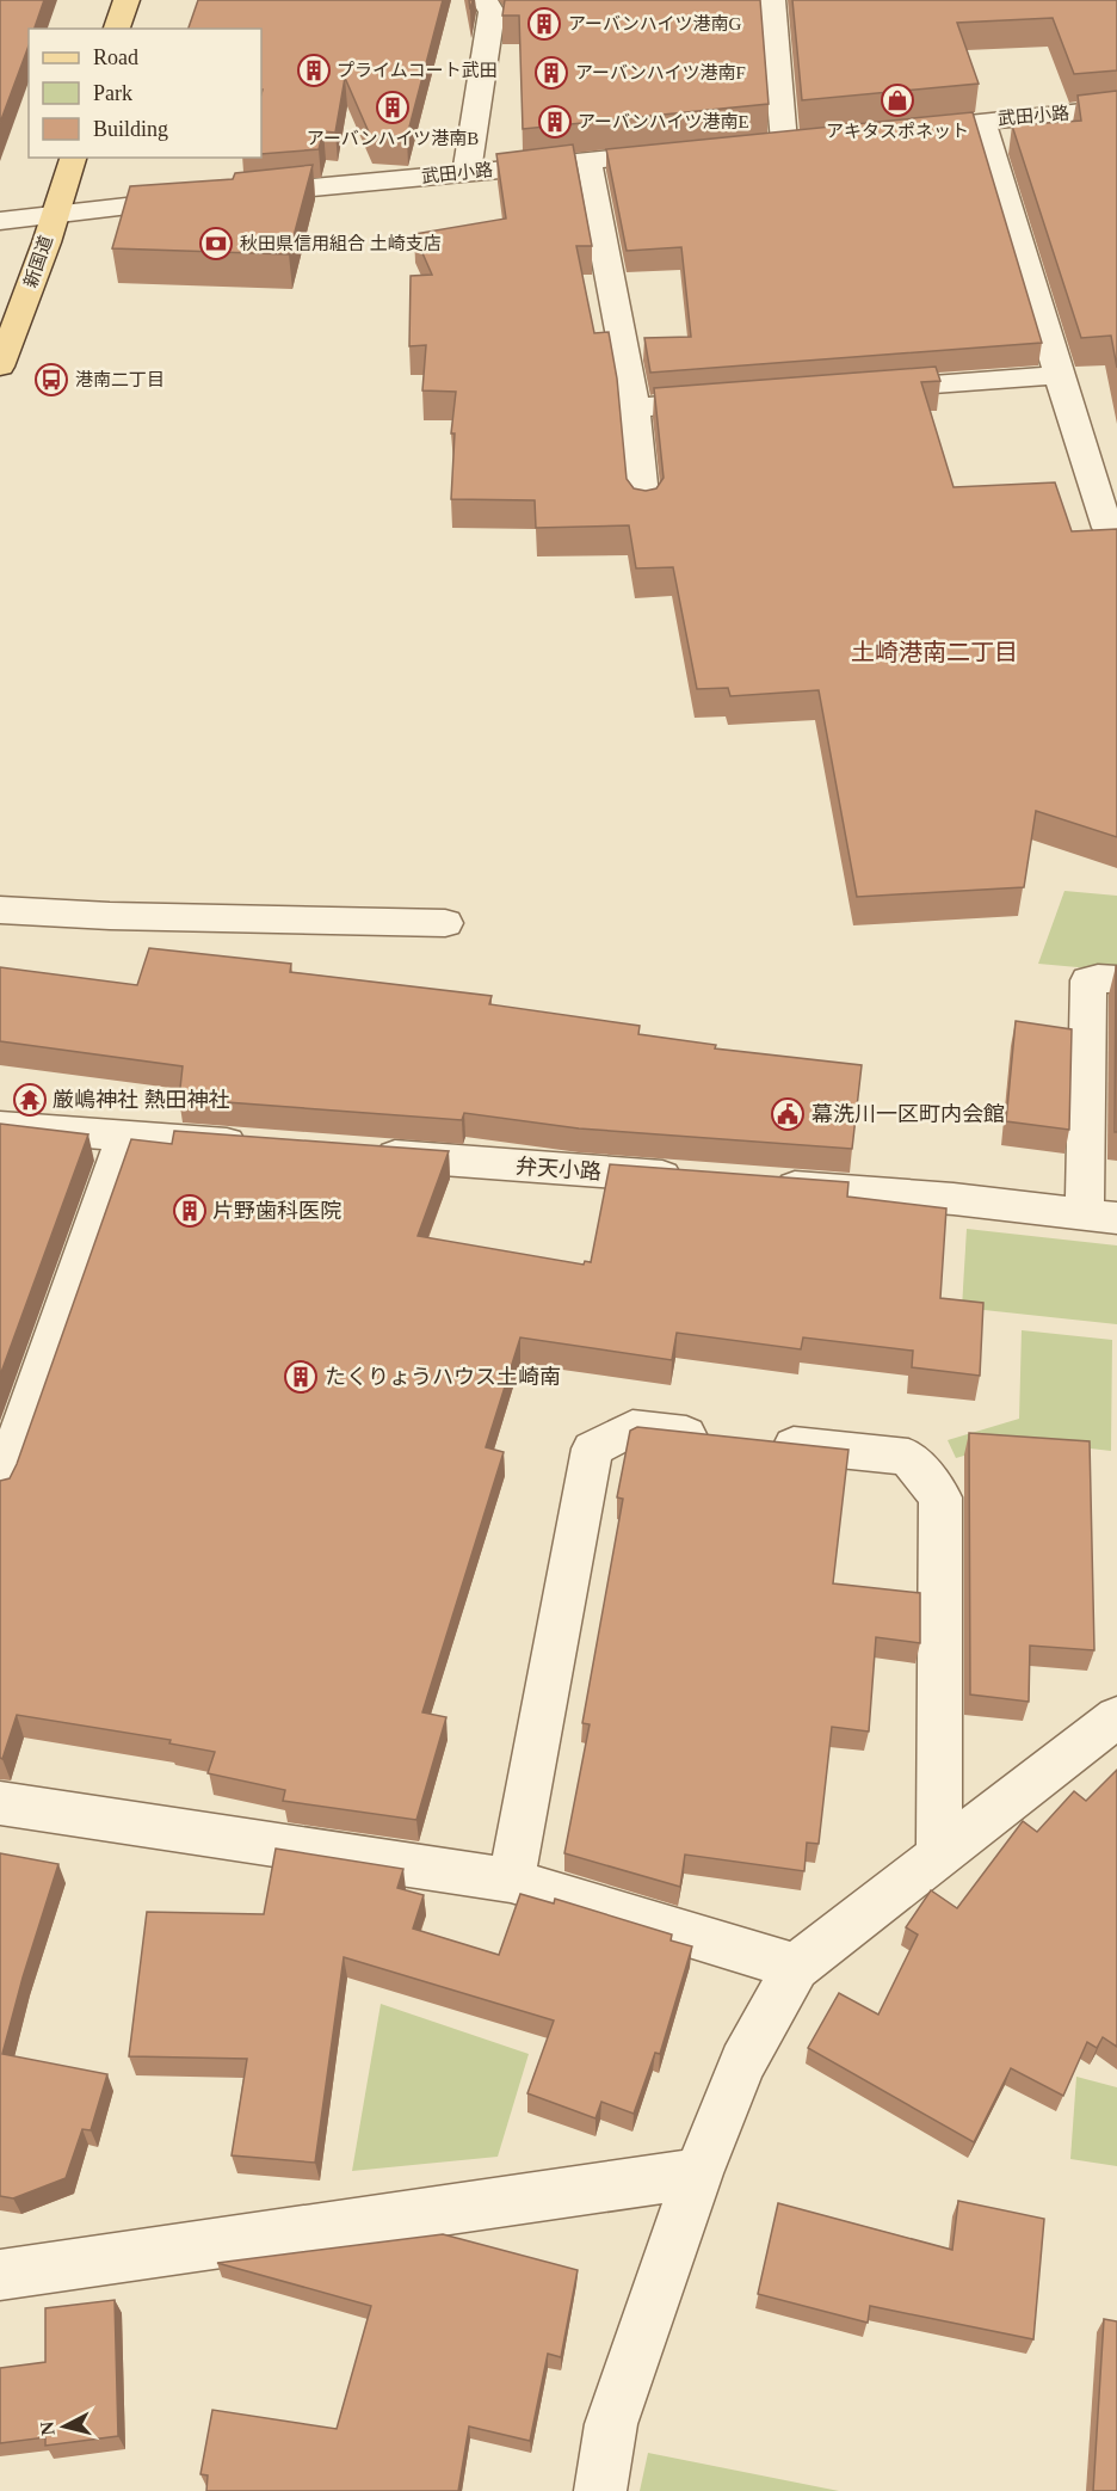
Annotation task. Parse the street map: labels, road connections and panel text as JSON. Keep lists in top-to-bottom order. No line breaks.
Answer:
{"streets":{"main road":["新国道"],"street":["武田小路","弁天小路"]},"districts":["土崎港南二丁目"],"places":{"building":["アーバンハイツ港南G","プライムコート武田","アーバンハイツ港南F","アーバンハイツ港南B","アーバンハイツ港南E","片野歯科医院","たくりょうハウス土崎南"],"shop":["アキタスポネット"],"bank":["秋田県信用組合 土崎支店"],"bus stop":["港南二丁目"],"temple":["厳嶋神社 熱田神社"],"public building":["幕洗川一区町内会館"]},"legend":["Road","Park","Building"],"north":"left"}
